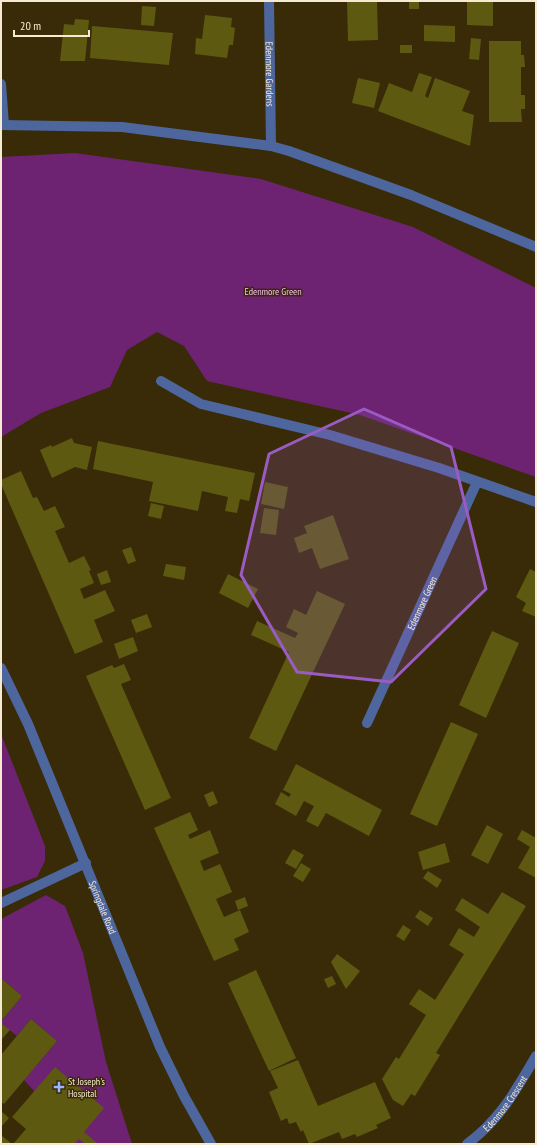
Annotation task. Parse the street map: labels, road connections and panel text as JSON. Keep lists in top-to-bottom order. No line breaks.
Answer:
{"streets":{"street":["Edenmore Gardens","Edenmore Green","Springdale Road","Edenmore Crescent"]},"parks":["Edenmore Green"],"places":{"health":["St Joseph's Hospital"]},"scale_bar":"20 m"}
